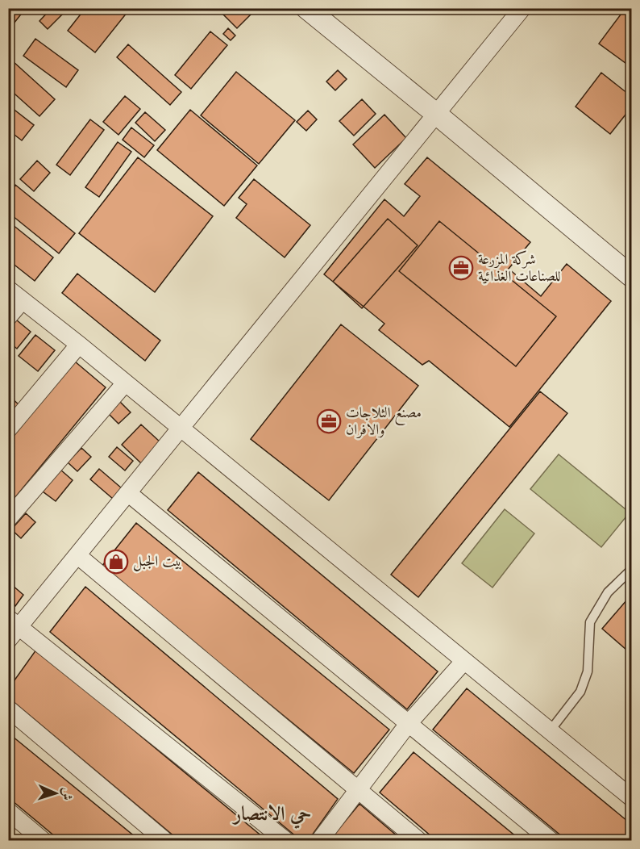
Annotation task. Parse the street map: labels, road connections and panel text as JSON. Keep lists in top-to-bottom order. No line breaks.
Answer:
{"districts":["حي الانتصار"],"places":{"office":["شركة المزرعة للصناعات الغذائية","مصنع الثلاجات والافران"],"shop":["بيت الجبل"]},"north":"right"}
